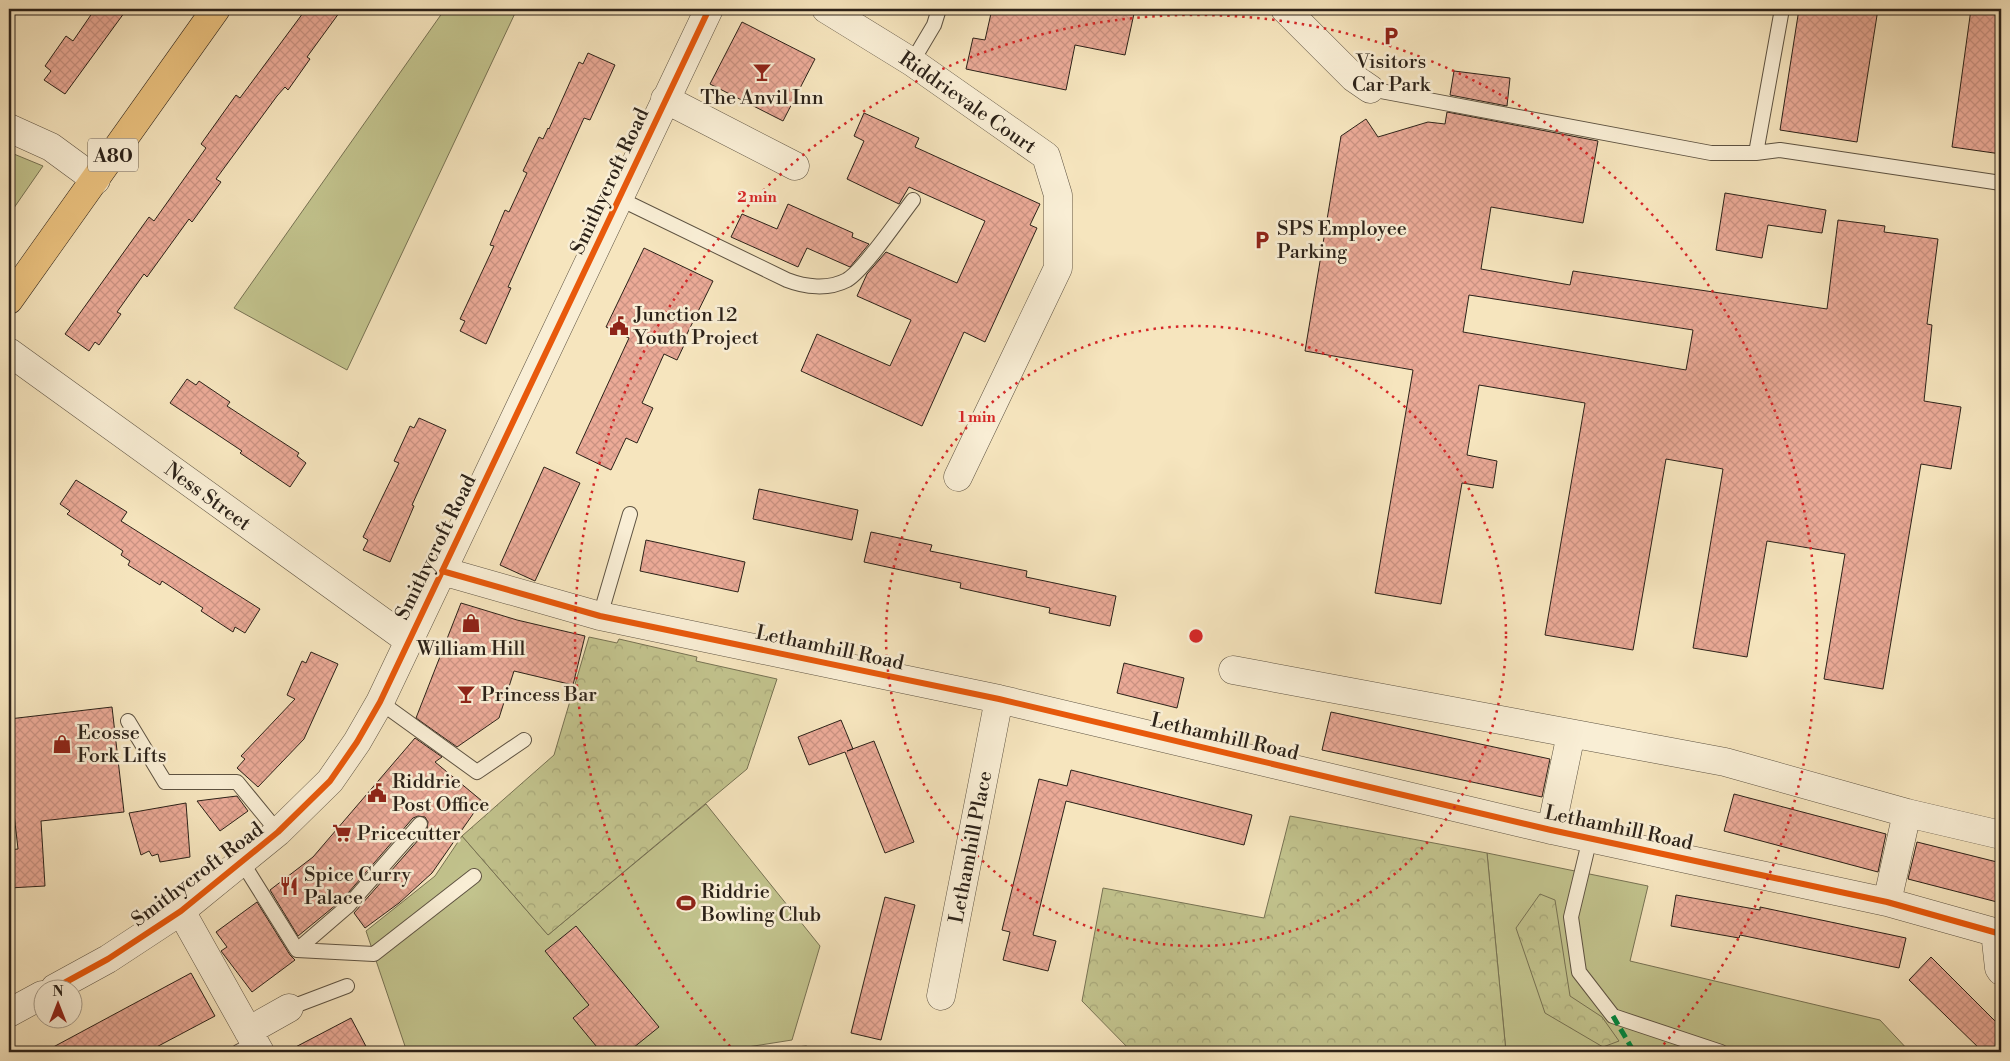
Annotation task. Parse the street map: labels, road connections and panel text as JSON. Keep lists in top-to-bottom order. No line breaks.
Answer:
{"streets":{"main road":["A80"],"street":["Riddrievale Court","Smithycroft Road","Ness Street","Lethamhill Road","Lethamhill Place"]},"crossings":[["Smithycroft Road","Ness Street"],["Smithycroft Road","Lethamhill Road"],["Lethamhill Road","Lethamhill Place"]],"places":{"parking":["Visitors Car Park","SPS Employee Parking"],"bar":["The Anvil Inn","Princess Bar"],"public building":["Junction 12 Youth Project","Riddrie Post Office"],"shop":["William Hill","Ecosse Fork Lifts"],"supermarket":["Pricecutter"],"restaurant":["Spice Curry Palace"],"sports":["Riddrie Bowling Club"]},"north":"top","rings":["2 min","1 min"]}
